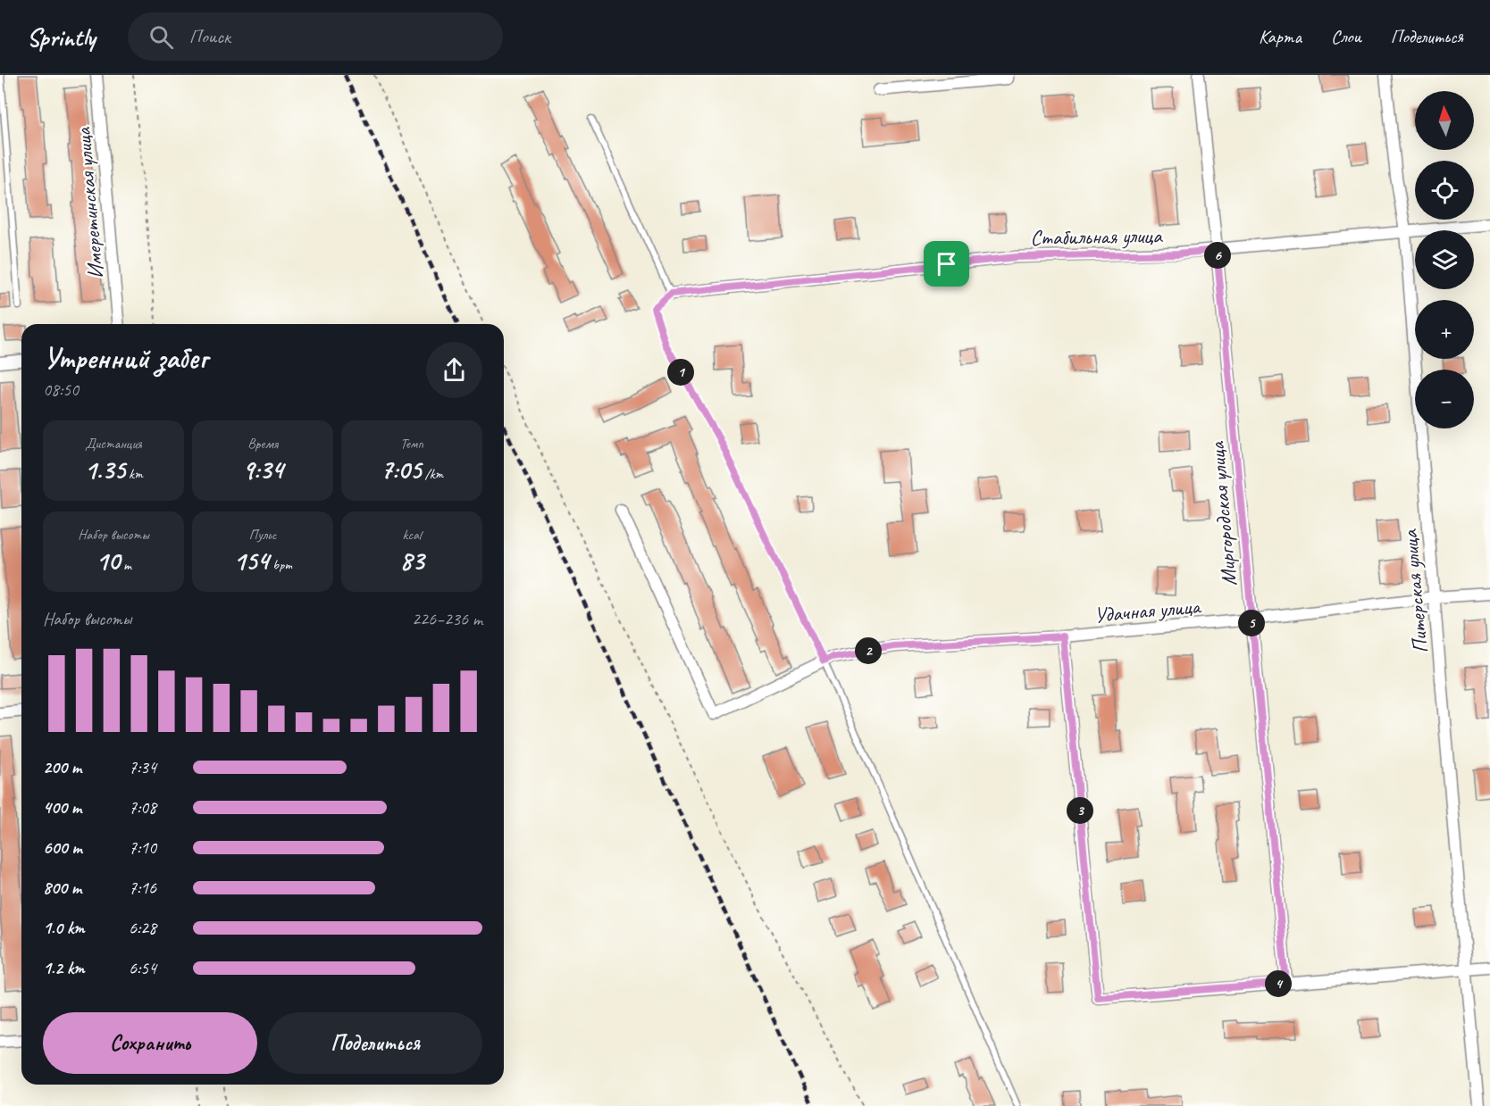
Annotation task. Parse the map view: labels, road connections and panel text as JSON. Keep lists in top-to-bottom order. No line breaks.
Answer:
{"streets":{"street":["Имеретинская улица","Стабильная улица","Миргородская улица","Питерская улица","Удачная улица"]},"crossings":[["Стабильная улица","Миргородская улица"],["Стабильная улица","Питерская улица"],["Миргородская улица","Удачная улица"],["Питерская улица","Удачная улица"]],"north":"top","page":{"header":"Sprintly","search":"Поиск","nav":["Карта","Слои","Поделиться"],"map_buttons":["+","−"],"pins":["6","1","5","2","3","4"],"heading":["Утренний забег","08:50"],"stats":[["Дистанция","1.35 km"],["Время","9:34"],["Темп","7:05 /km"],["Набор высоты","10 m"],["Пульс","154 bpm"],["kcal","83"]],"chart":["Набор высоты","226–236 m"],"list":[{"name":"200 m","note":"7:34"},{"name":"400 m","note":"7:08"},{"name":"600 m","note":"7:10"},{"name":"800 m","note":"7:16"},{"name":"1.0 km","note":"6:28"},{"name":"1.2 km","note":"6:54"}],"buttons":["Сохранить","Поделиться"]}}
